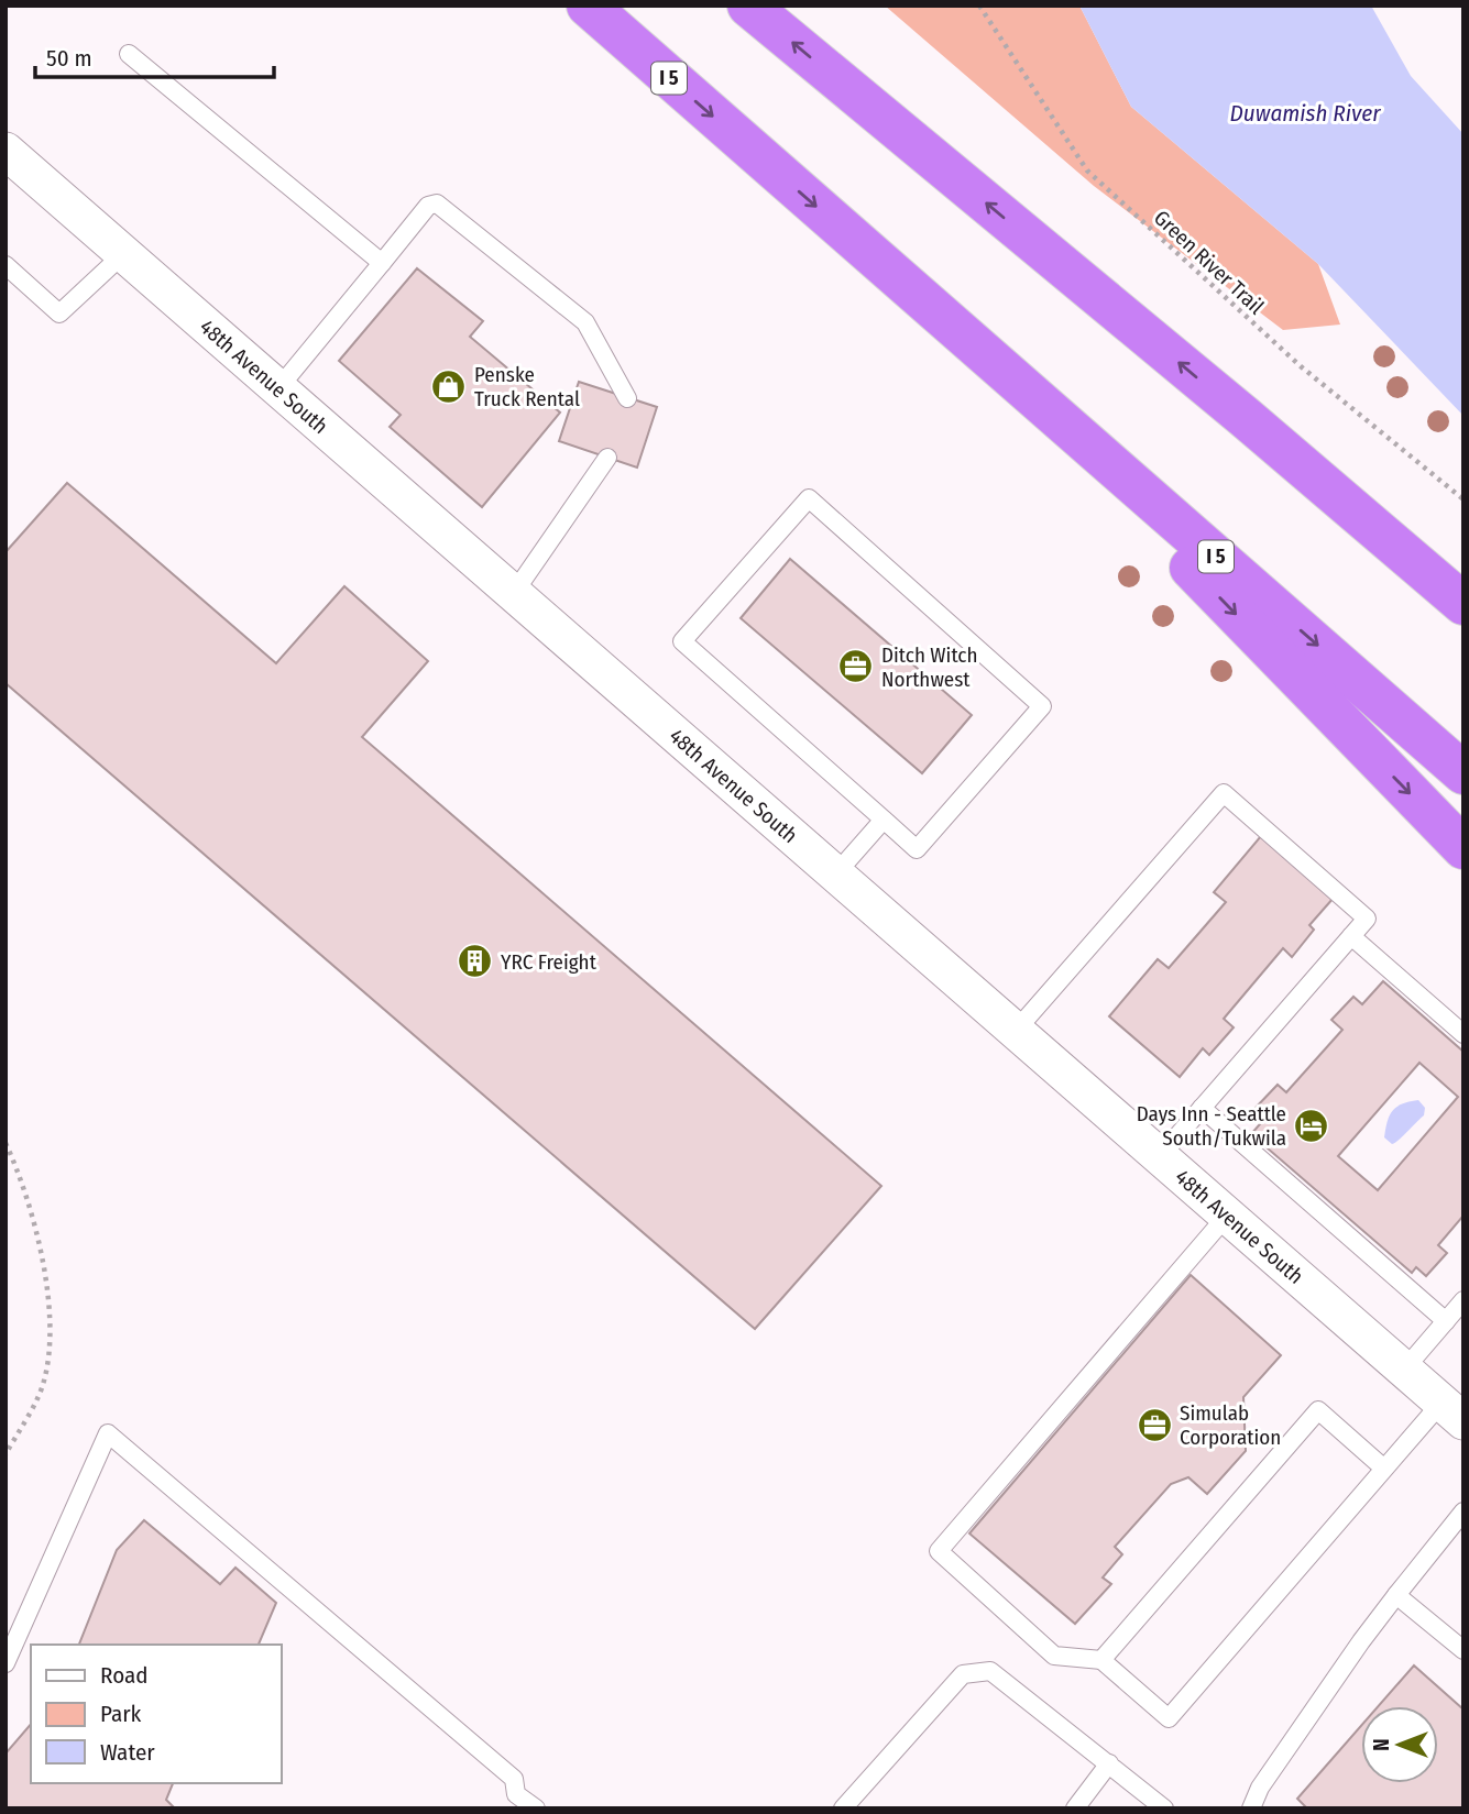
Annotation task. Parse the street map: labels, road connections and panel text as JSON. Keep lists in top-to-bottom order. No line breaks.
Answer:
{"streets":{"highway":["I 5"],"street":["48th Avenue South"],"path":["Green River Trail"]},"water":["Duwamish River"],"places":{"shop":["Penske Truck Rental"],"office":["Ditch Witch Northwest","Simulab Corporation"],"building":["YRC Freight"],"hotel":["Days Inn - Seattle South/Tukwila"]},"legend":["Road","Park","Water"],"scale_bar":"50 m","north":"left"}
